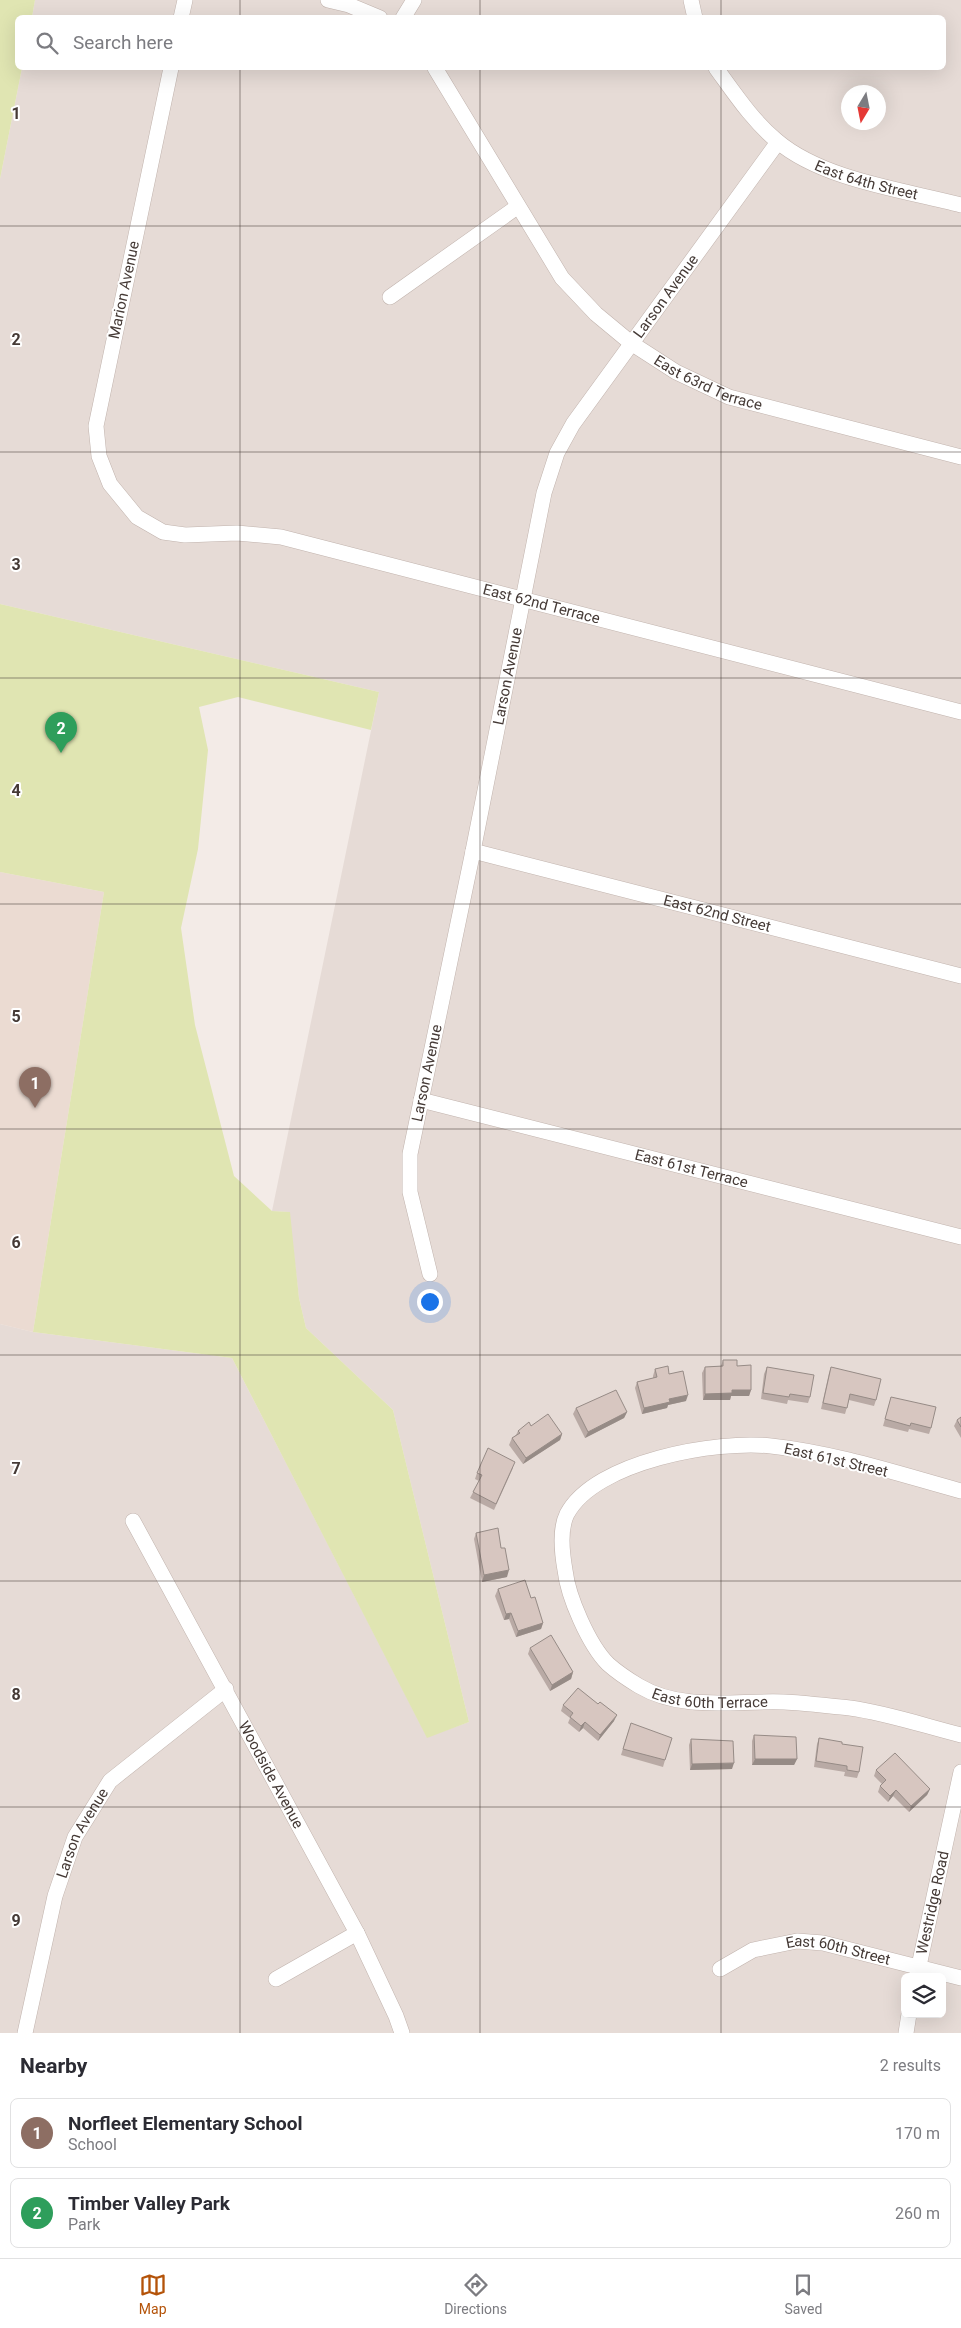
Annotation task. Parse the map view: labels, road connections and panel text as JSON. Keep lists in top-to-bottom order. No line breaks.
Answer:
{"streets":{"street":["East 64th Street","Marion Avenue","Larson Avenue","East 63rd Terrace","East 62nd Terrace","East 62nd Street","East 61st Terrace","East 61st Street","East 60th Terrace","Woodside Avenue","Westridge Road","East 60th Street"]},"crossings":[["East 64th Street","Larson Avenue"],["Marion Avenue","East 62nd Terrace"],["Larson Avenue","East 63rd Terrace"],["Larson Avenue","East 62nd Terrace"],["Larson Avenue","East 62nd Street"],["Larson Avenue","East 61st Terrace"],["Larson Avenue","Woodside Avenue"],["East 61st Street","East 60th Terrace"],["Westridge Road","East 60th Street"]],"north":"bottom","page":{"search":"Search here","pins":["2","1"],"heading":["Nearby","2 results"],"list":[{"mark":"1","name":"Norfleet Elementary School","note":"School","value":"170 m"},{"mark":"2","name":"Timber Valley Park","note":"Park","value":"260 m"}],"nav":["Map","Directions","Saved"]},"grid":{"rows":["1","2","3","4","5","6","7","8","9"]}}
